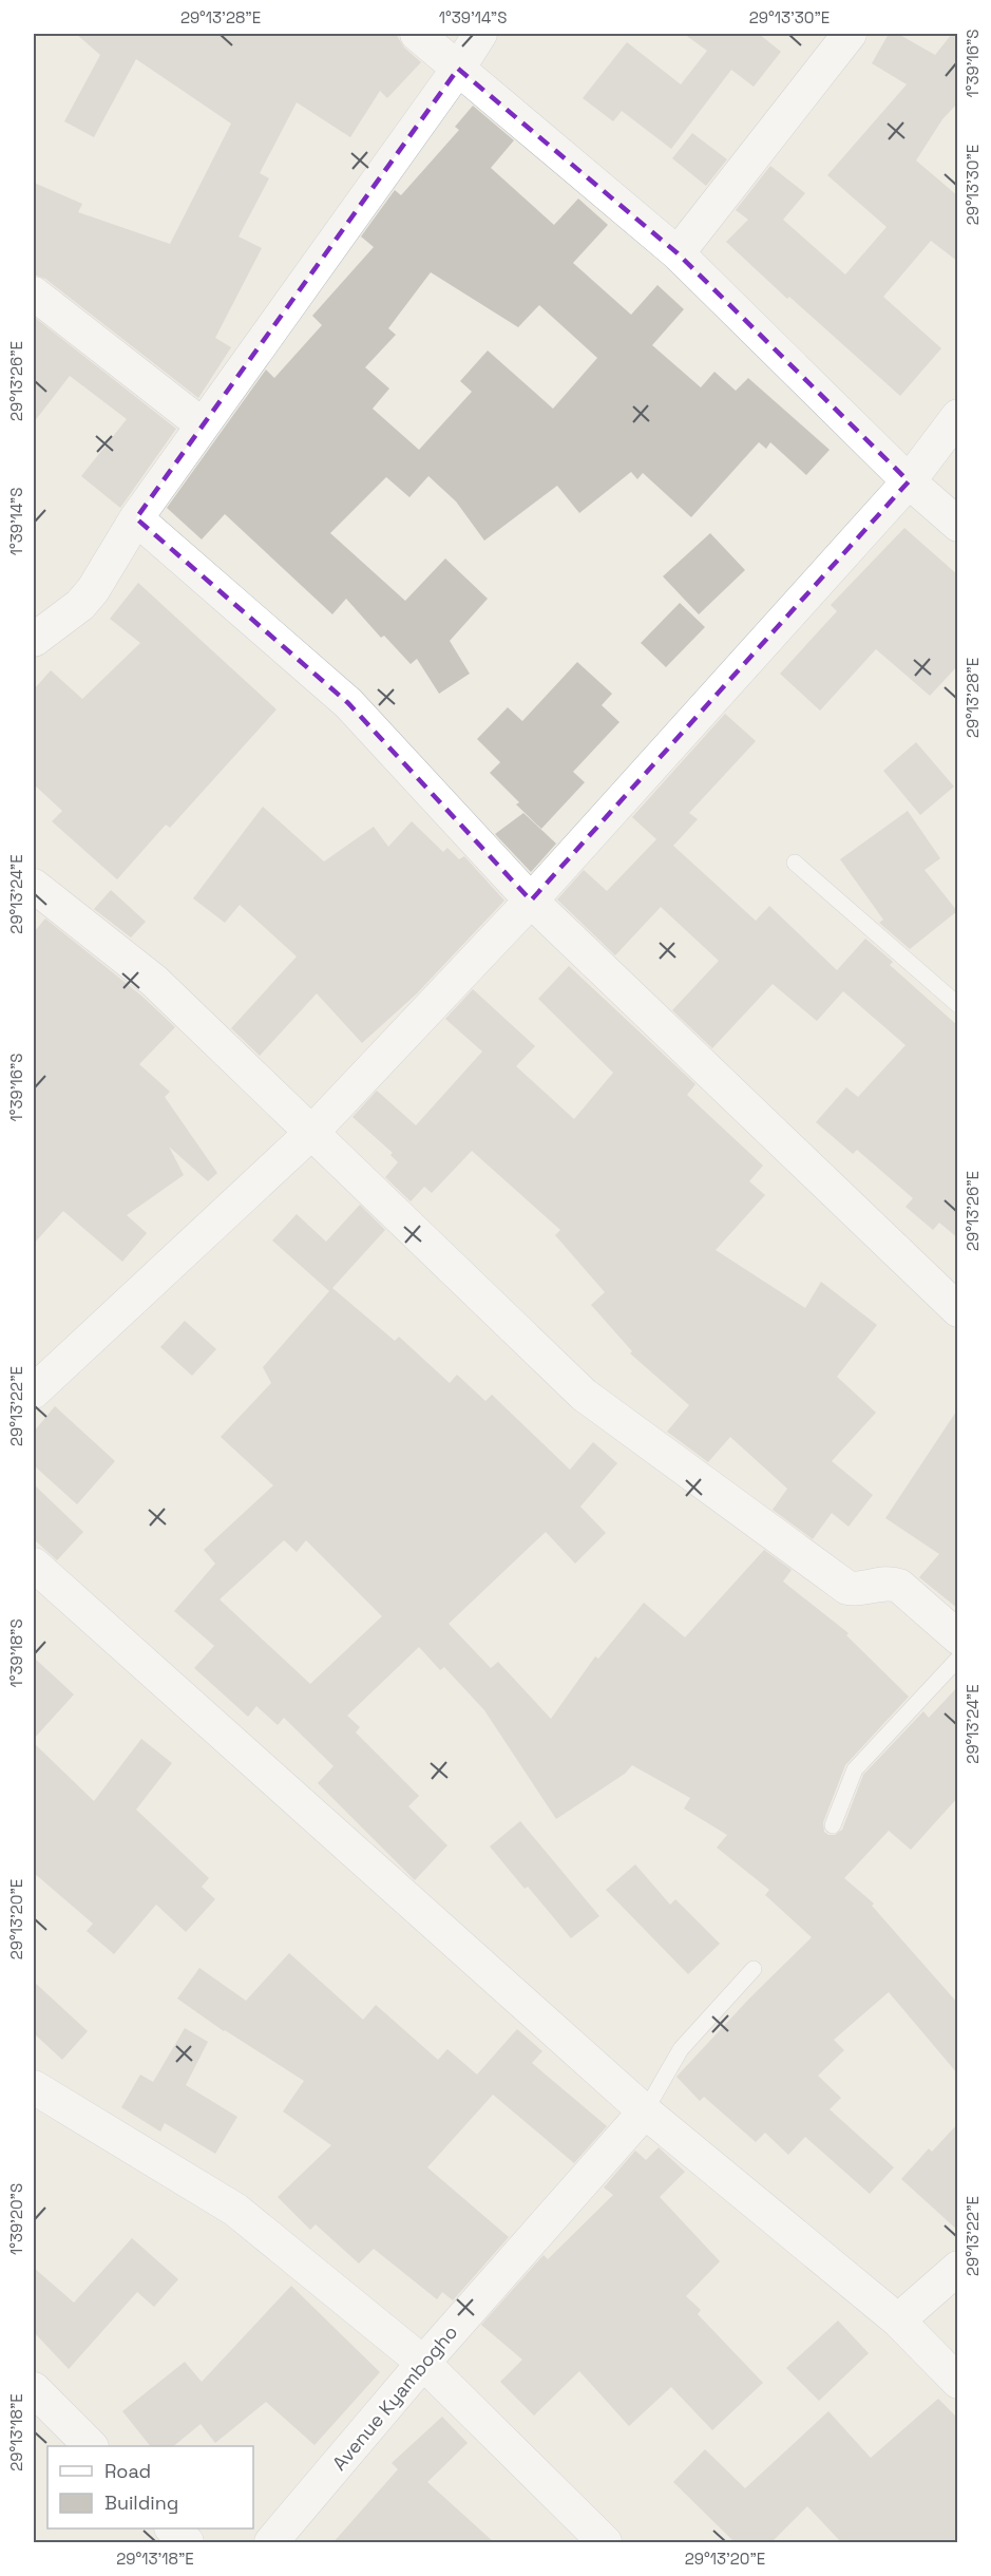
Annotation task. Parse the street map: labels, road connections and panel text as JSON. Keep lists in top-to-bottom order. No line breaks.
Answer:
{"streets":{"street":["Avenue Kyambogho"]},"legend":["Road","Building"],"coordinates":["29°13'28\"E","1°39'14\"S","29°13'30\"E","1°39'16\"S","29°13'26\"E","29°13'24\"E","29°13'22\"E","1°39'18\"S","29°13'20\"E","1°39'20\"S","29°13'18\"E"]}
